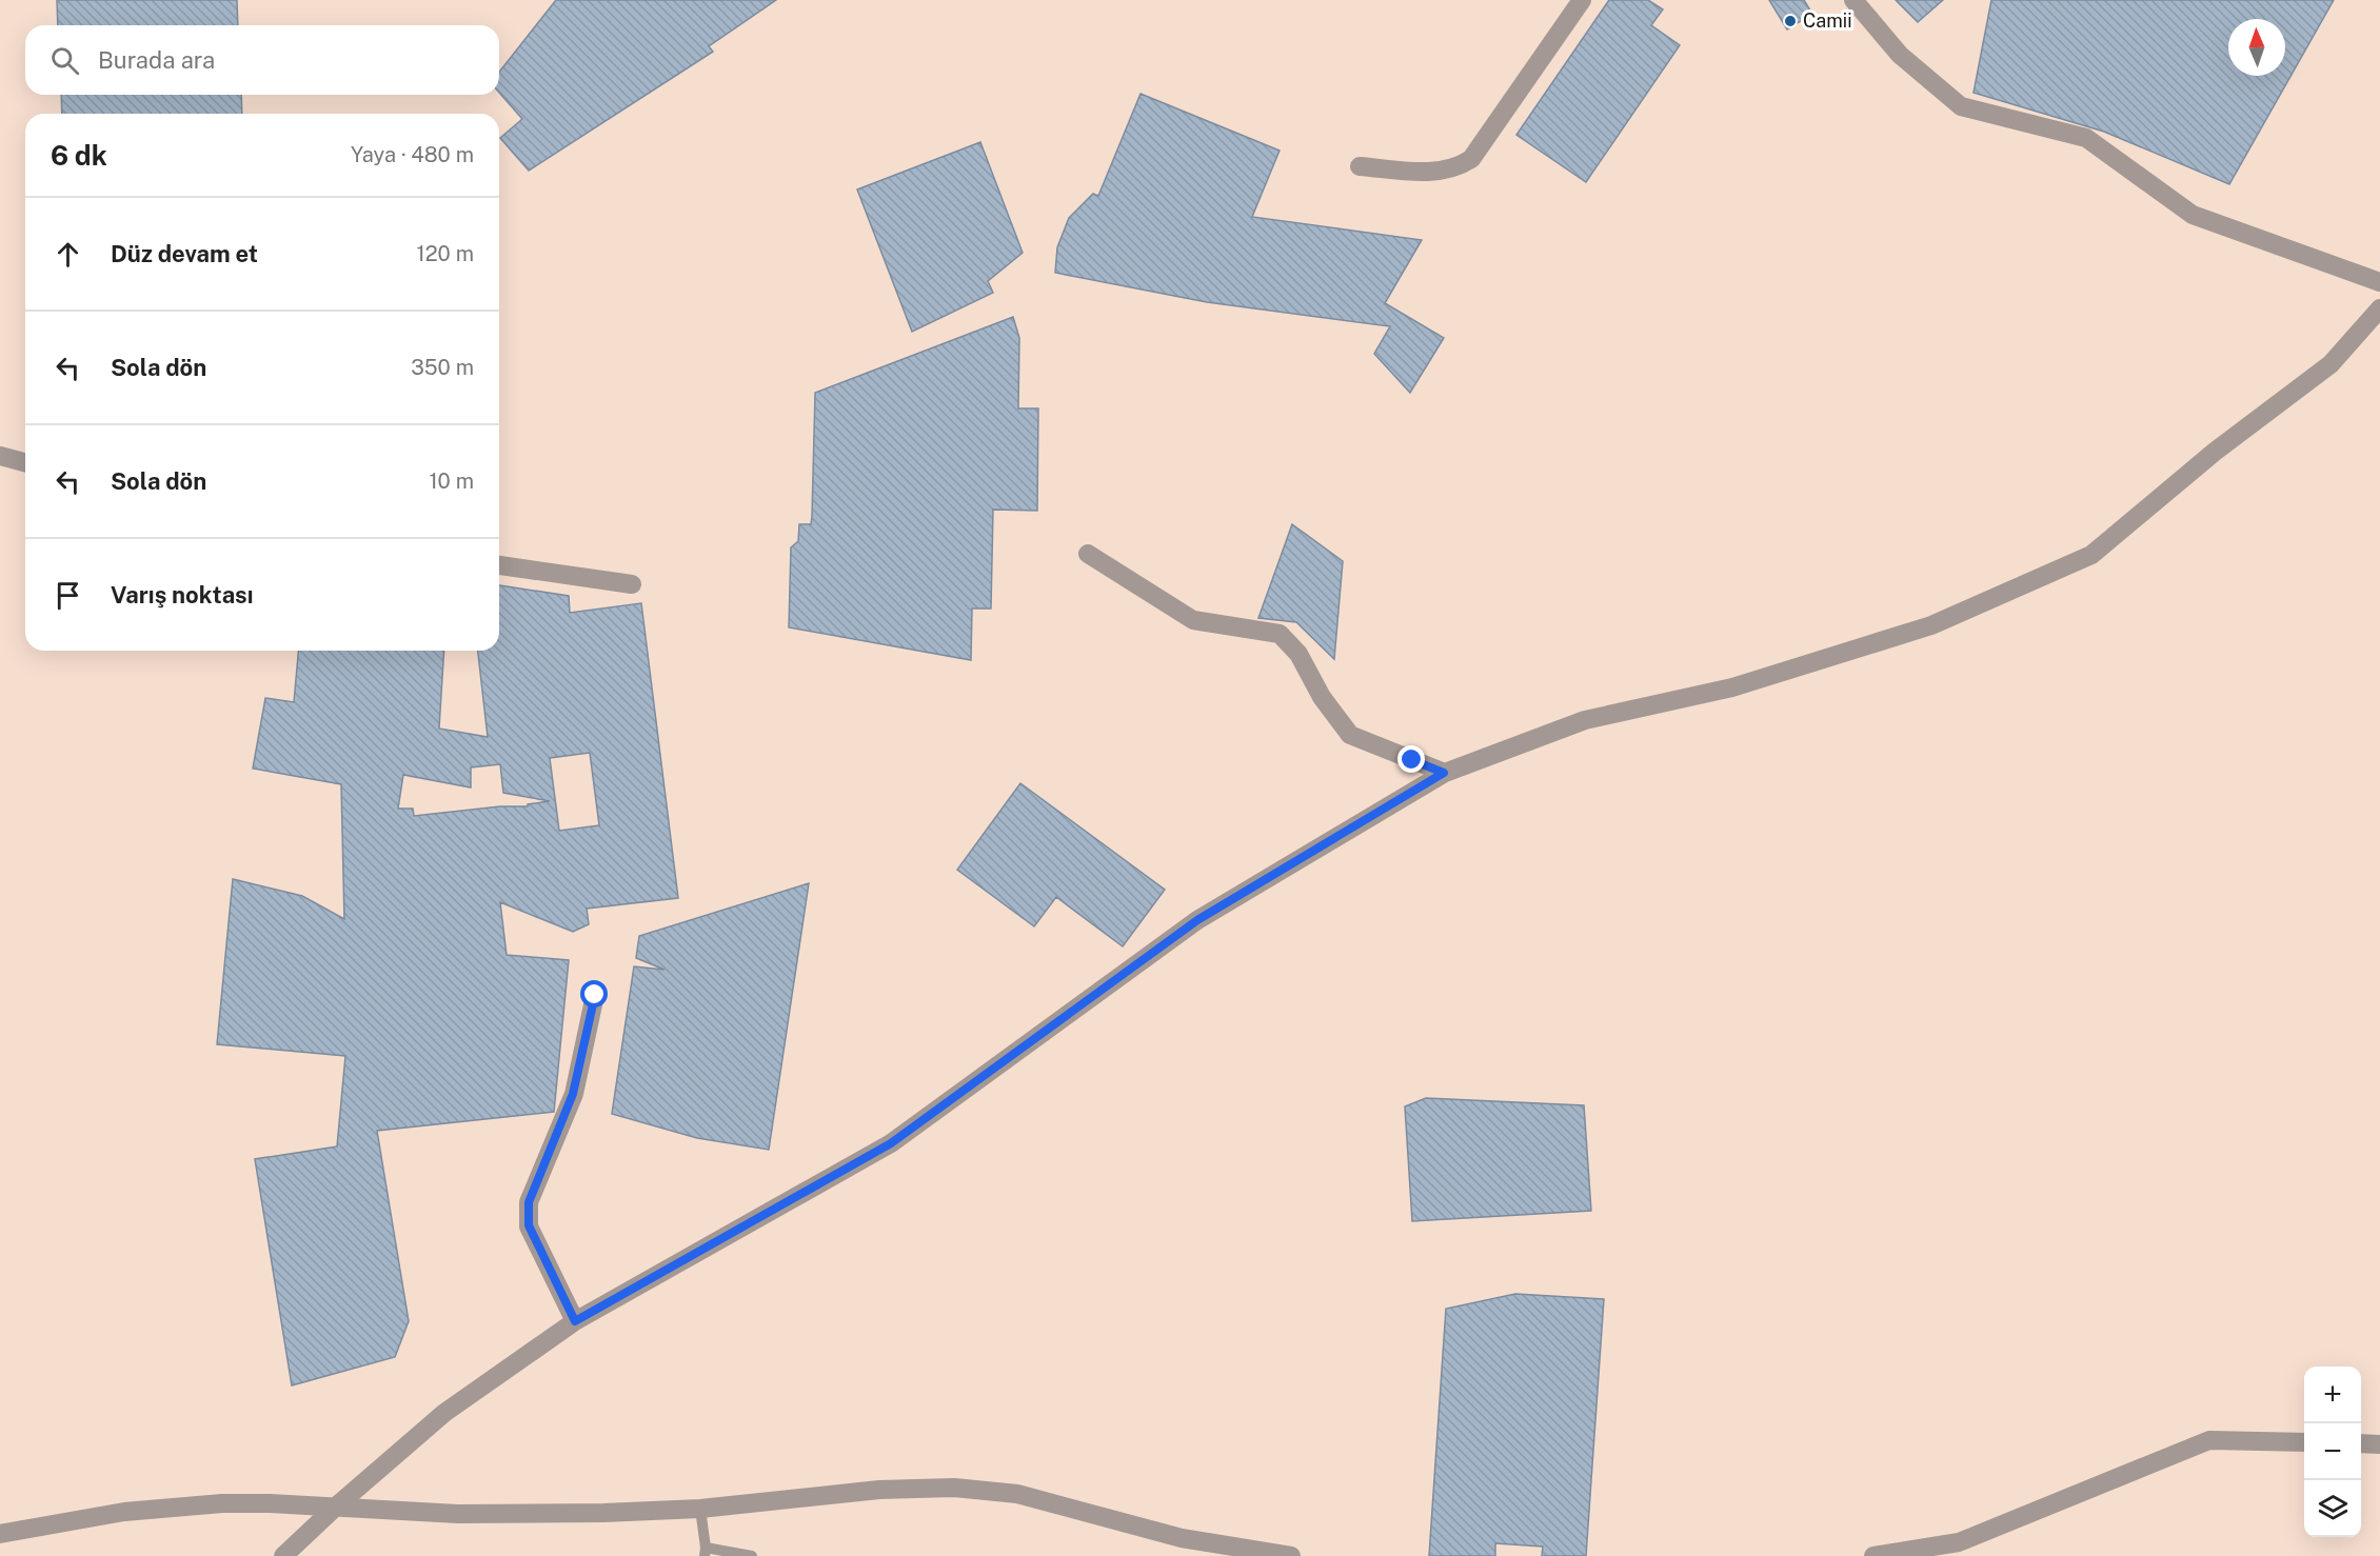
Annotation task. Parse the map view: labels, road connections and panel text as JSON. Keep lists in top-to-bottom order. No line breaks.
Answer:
{"places":["Camii"],"north":"top","page":{"search":"Burada ara","heading":["6 dk","Yaya · 480 m"],"list":[["Düz devam et","120 m"],["Sola dön","350 m"],["Sola dön","10 m"],"Varış noktası"],"map_buttons":["+","−"]}}
